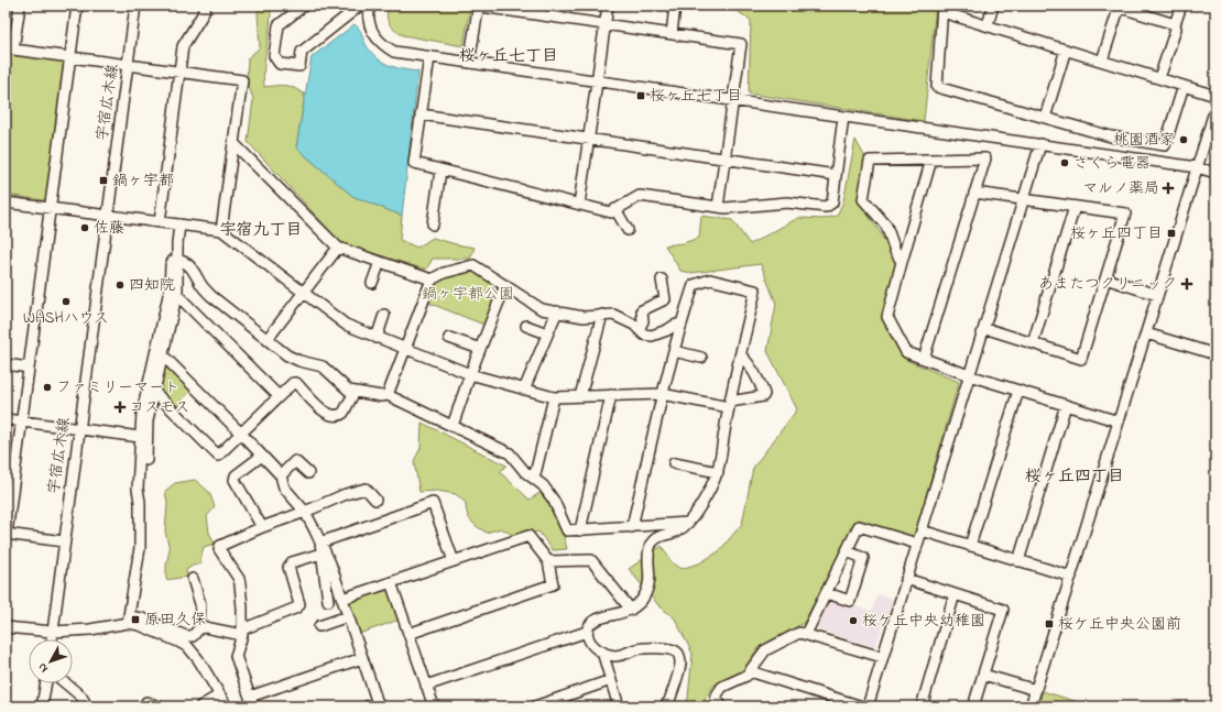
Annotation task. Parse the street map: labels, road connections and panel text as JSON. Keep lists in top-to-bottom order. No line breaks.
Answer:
{"streets":{"street":["宇宿広木線"]},"districts":["桜ヶ丘七丁目","宇宿九丁目","桜ヶ丘四丁目"],"parks":["鍋ヶ宇都公園"],"places":{"transit":["桜ヶ丘七丁目","鍋ヶ宇都","桜ヶ丘四丁目","原田久保","桜ケ丘中央公園前"],"other":["桃園酒家","さくら電器","佐藤","四知院","WASHハウス","ファミリーマート","桜ケ丘中央幼稚園"],"health":["マルノ薬局","あまたつクリニック","コスモス"]},"north":"bottom left"}
